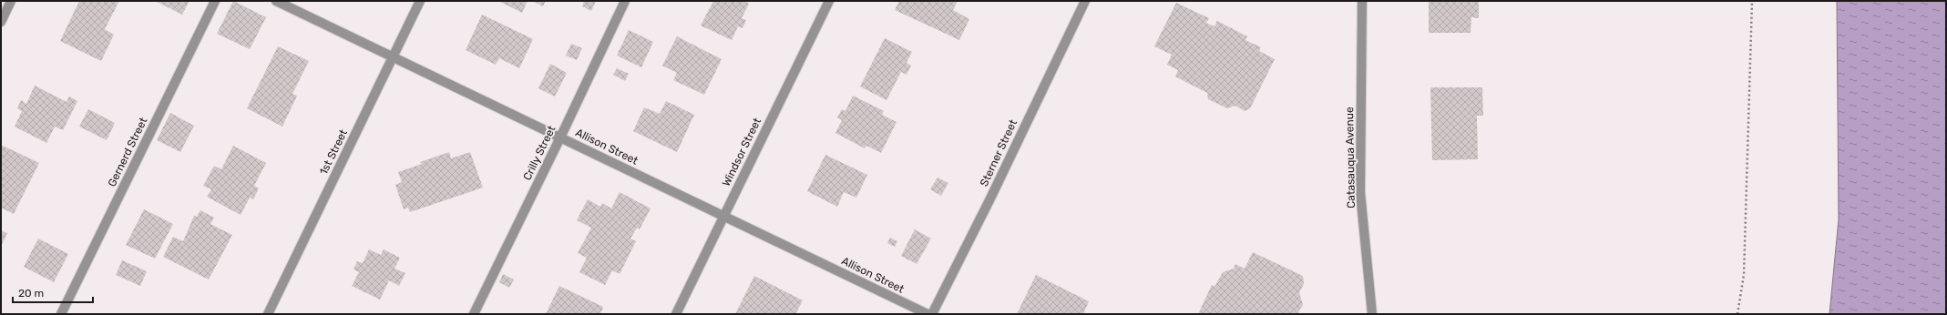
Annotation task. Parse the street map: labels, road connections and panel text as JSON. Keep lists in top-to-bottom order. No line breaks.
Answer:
{"streets":{"street":["Allison Street","Gernerd Street","1st Street","Windsor Street","Crilly Street","Sterner Street","Catasauqua Avenue"]},"crossings":[["Allison Street","1st Street"],["Allison Street","Windsor Street"],["Allison Street","Crilly Street"]],"scale_bar":"20 m"}
